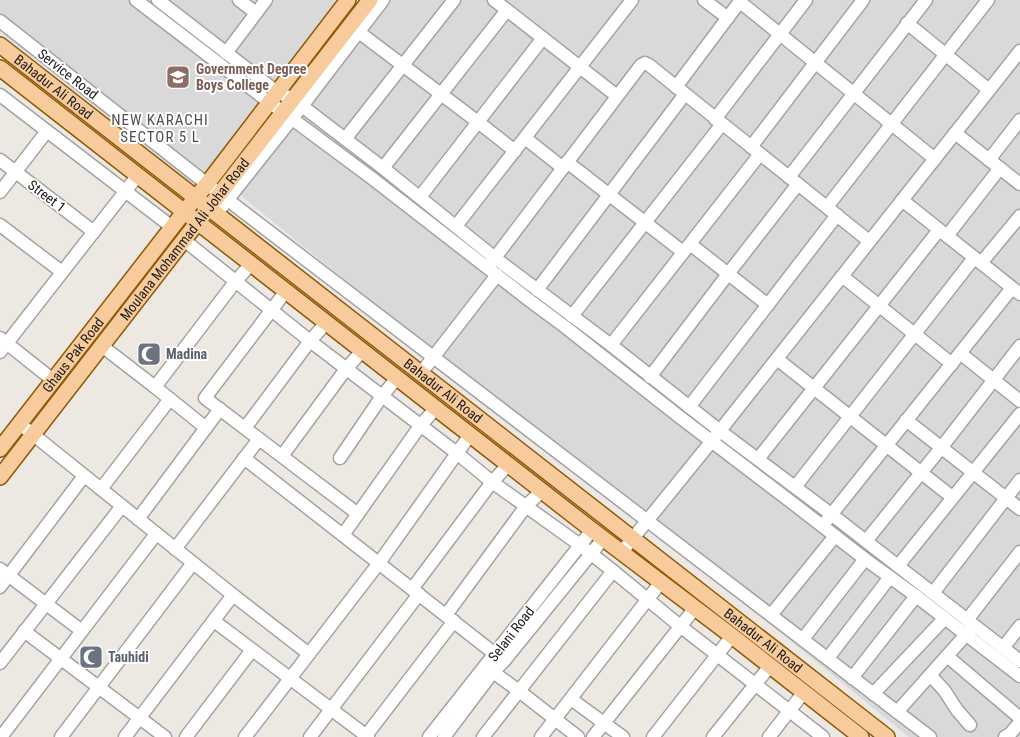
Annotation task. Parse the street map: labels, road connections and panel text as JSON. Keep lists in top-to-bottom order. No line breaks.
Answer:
{"streets":{"main road":["Bahadur Ali Road","Moulana Mohammad Ali Johar Road","Ghaus Pak Road"],"street":["Service Road","Street 1","Selani Road"]},"crossings":[["Service Road","Moulana Mohammad Ali Johar Road"],["Service Road","Ghaus Pak Road"],["Bahadur Ali Road","Moulana Mohammad Ali Johar Road"],["Bahadur Ali Road","Ghaus Pak Road"],["Bahadur Ali Road","Selani Road"]],"districts":["NEW KARACHI SECTOR 5 L"],"places":{"school or university":["Government Degree Boys College"],"mosque":["Madina","Tauhidi"]}}
